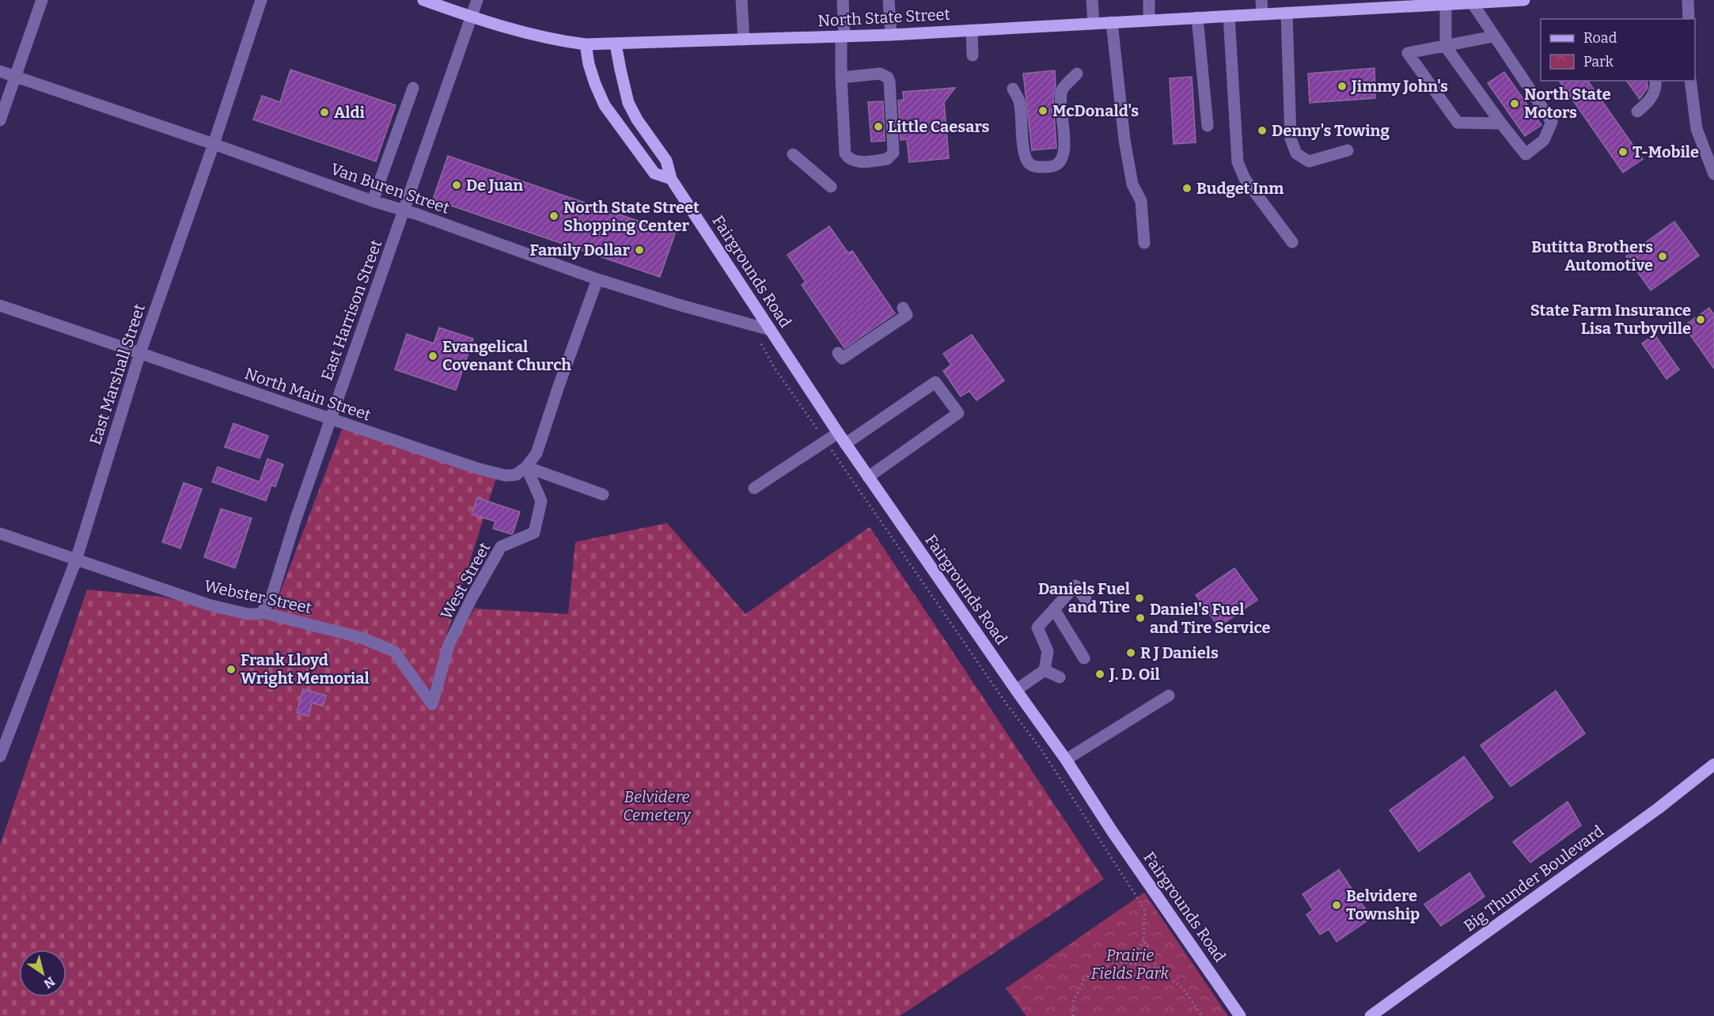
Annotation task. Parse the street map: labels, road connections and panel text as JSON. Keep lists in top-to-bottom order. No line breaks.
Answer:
{"streets":{"main road":["North State Street","Fairgrounds Road","Big Thunder Boulevard"],"street":["Van Buren Street","East Harrison Street","East Marshall Street","North Main Street","West Street","Webster Street"]},"crossings":[["North State Street","Fairgrounds Road"],["North State Street","East Harrison Street"],["Van Buren Street","Fairgrounds Road"],["Van Buren Street","East Harrison Street"],["Van Buren Street","East Marshall Street"],["East Harrison Street","North Main Street"],["East Harrison Street","Webster Street"],["East Marshall Street","North Main Street"],["East Marshall Street","Webster Street"],["North Main Street","West Street"],["West Street","Webster Street"]],"parks":["Belvidere Cemetery","Prairie Fields Park"],"places":["Jimmy John's","North State Motors","McDonald's","Aldi","Little Caesars","Denny's Towing","T-Mobile","De Juan","Budget Inm","North State Street Shopping Center","Family Dollar","Butitta Brothers Automotive","State Farm Insurance Lisa Turbyville","Evangelical Covenant Church","Daniels Fuel and Tire","Daniel's Fuel and Tire Service","R J Daniels","Frank Lloyd Wright Memorial","J. D. Oil","Belvidere Township"],"legend":["Road","Park"],"north":"bottom right"}
